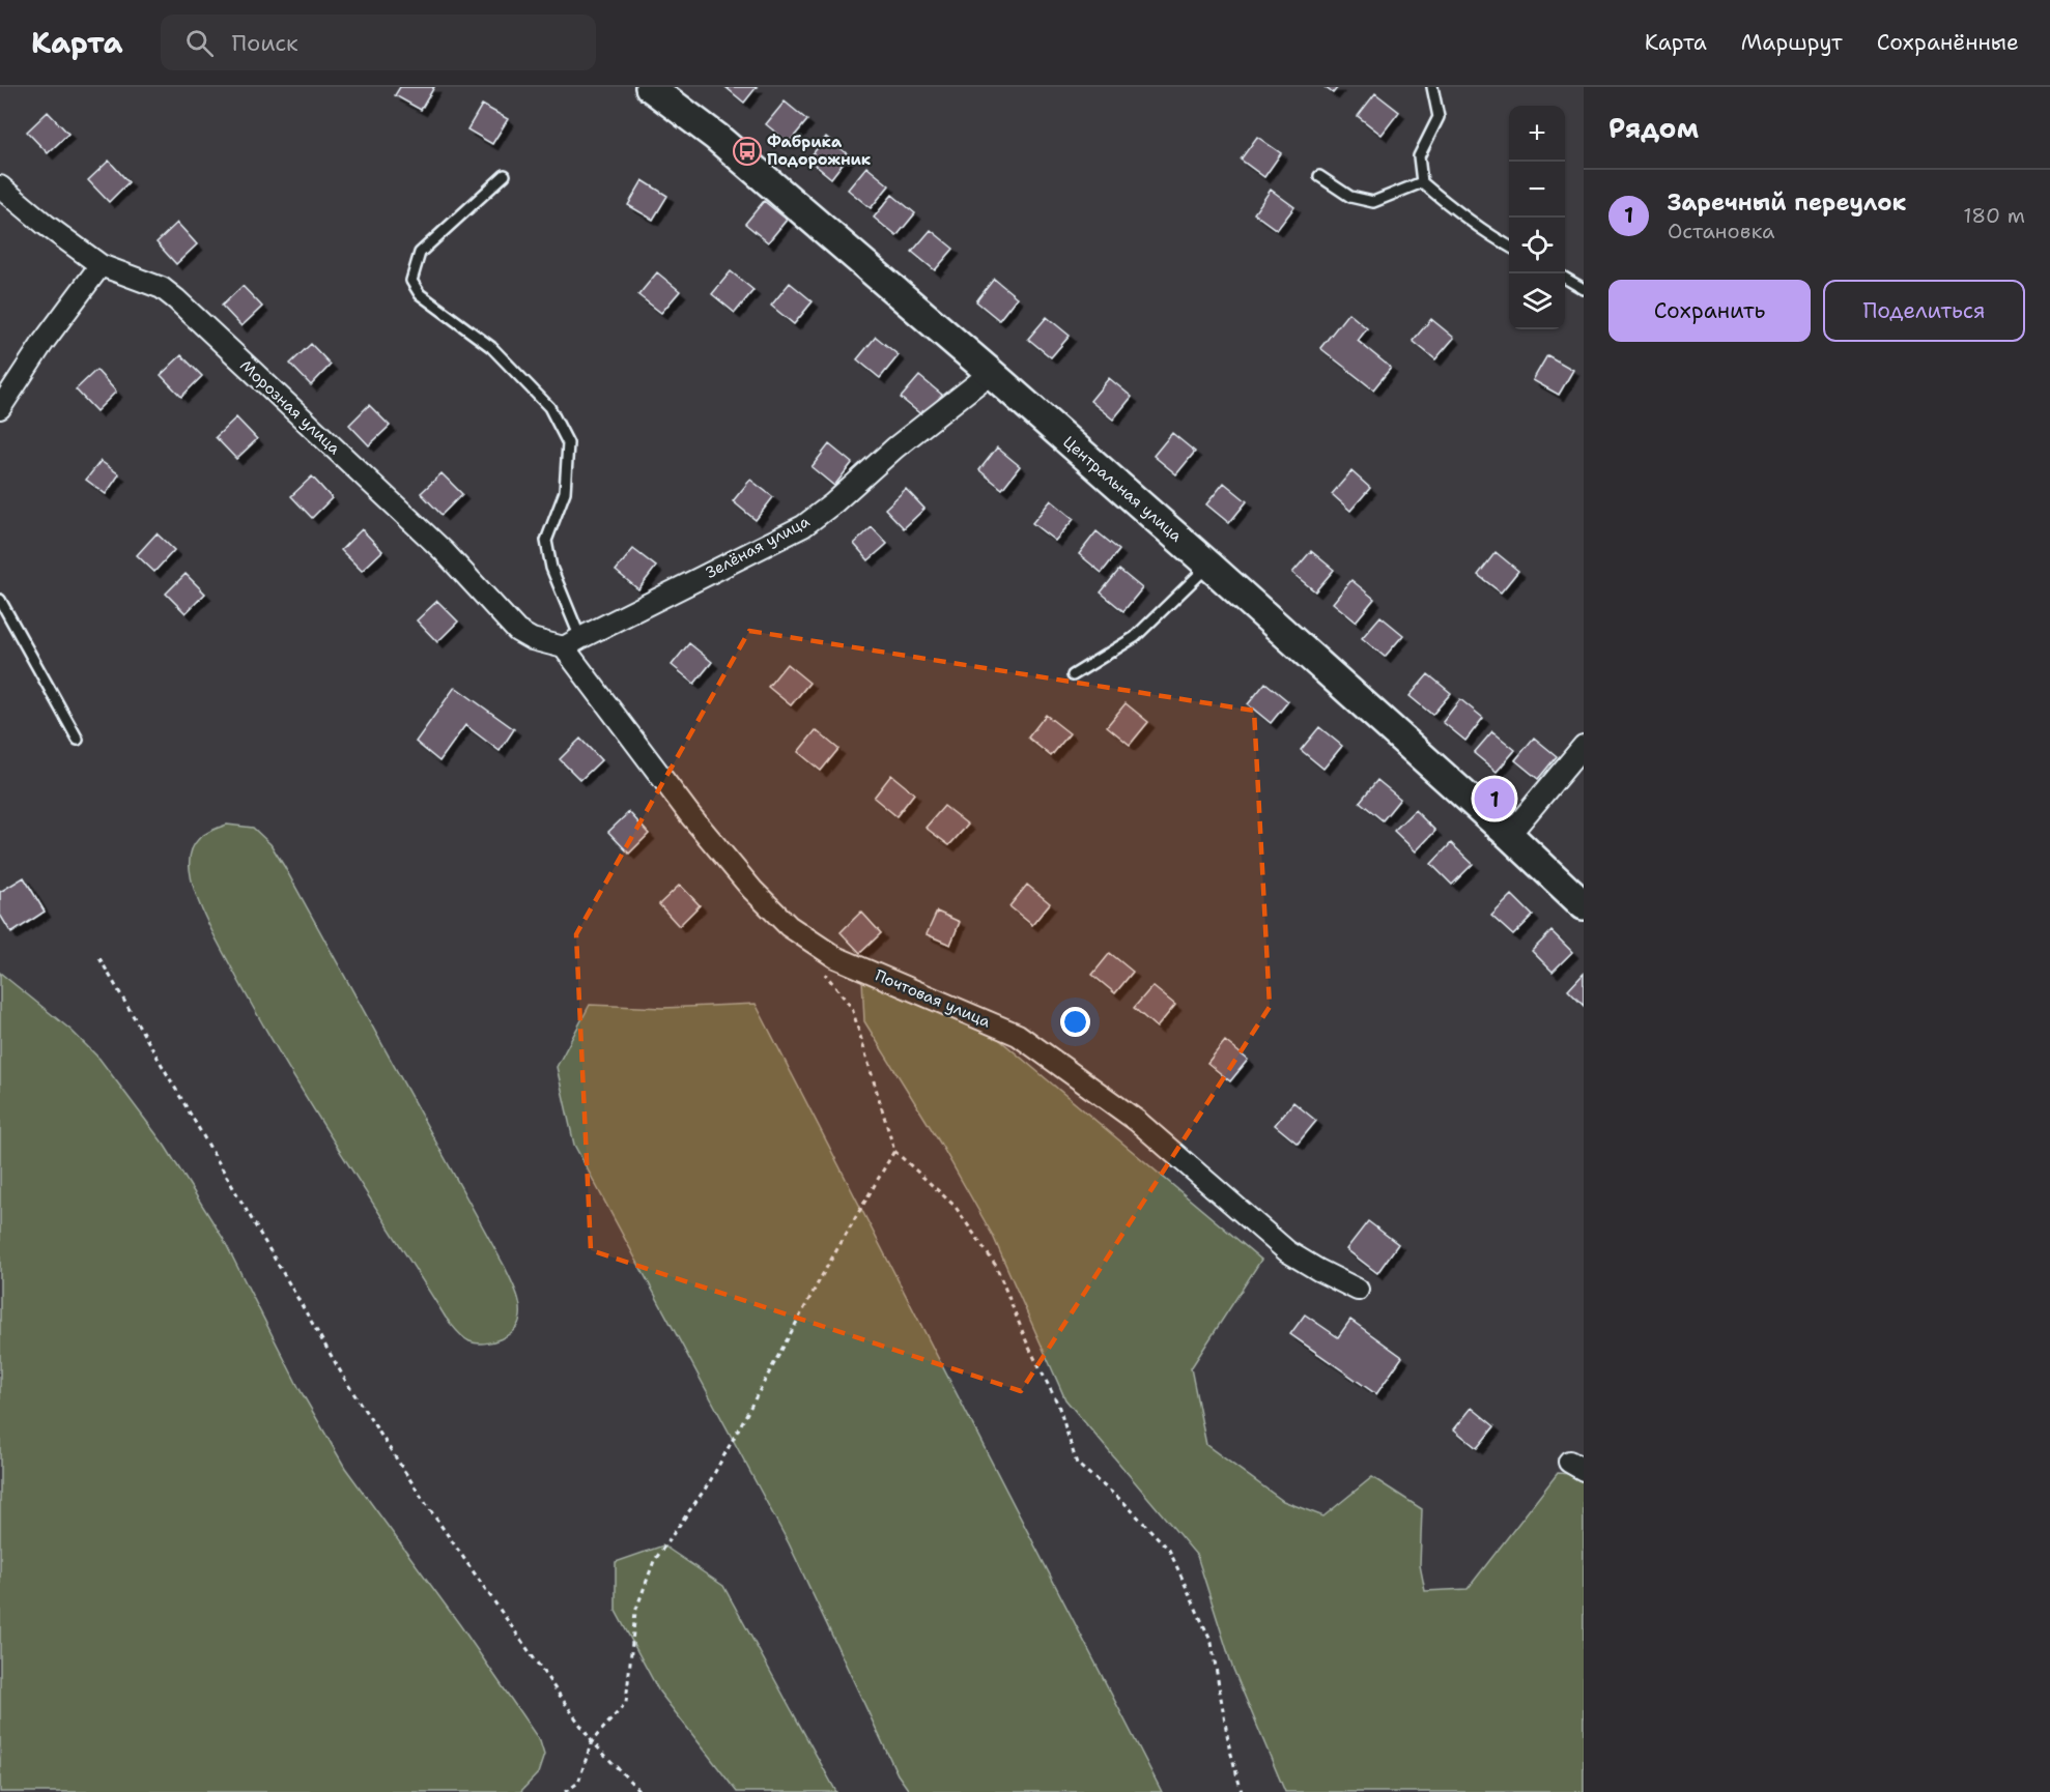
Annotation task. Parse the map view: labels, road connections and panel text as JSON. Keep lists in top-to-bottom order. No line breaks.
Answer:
{"streets":{"street":["Морозная улица","Центральная улица","Зелёная улица","Почтовая улица"]},"crossings":[["Морозная улица","Зелёная улица"],["Морозная улица","Почтовая улица"],["Центральная улица","Зелёная улица"],["Зелёная улица","Почтовая улица"]],"places":{"bus stop":["Фабрика Подорожник"]},"page":{"header":"Карта","search":"Поиск","nav":["Карта","Маршрут","Сохранённые"],"heading":"Рядом","map_buttons":["+","−"],"list":[{"mark":"1","name":"Заречный переулок","note":"Остановка","value":"180 m"}],"buttons":["Сохранить","Поделиться"],"pins":"1"}}
